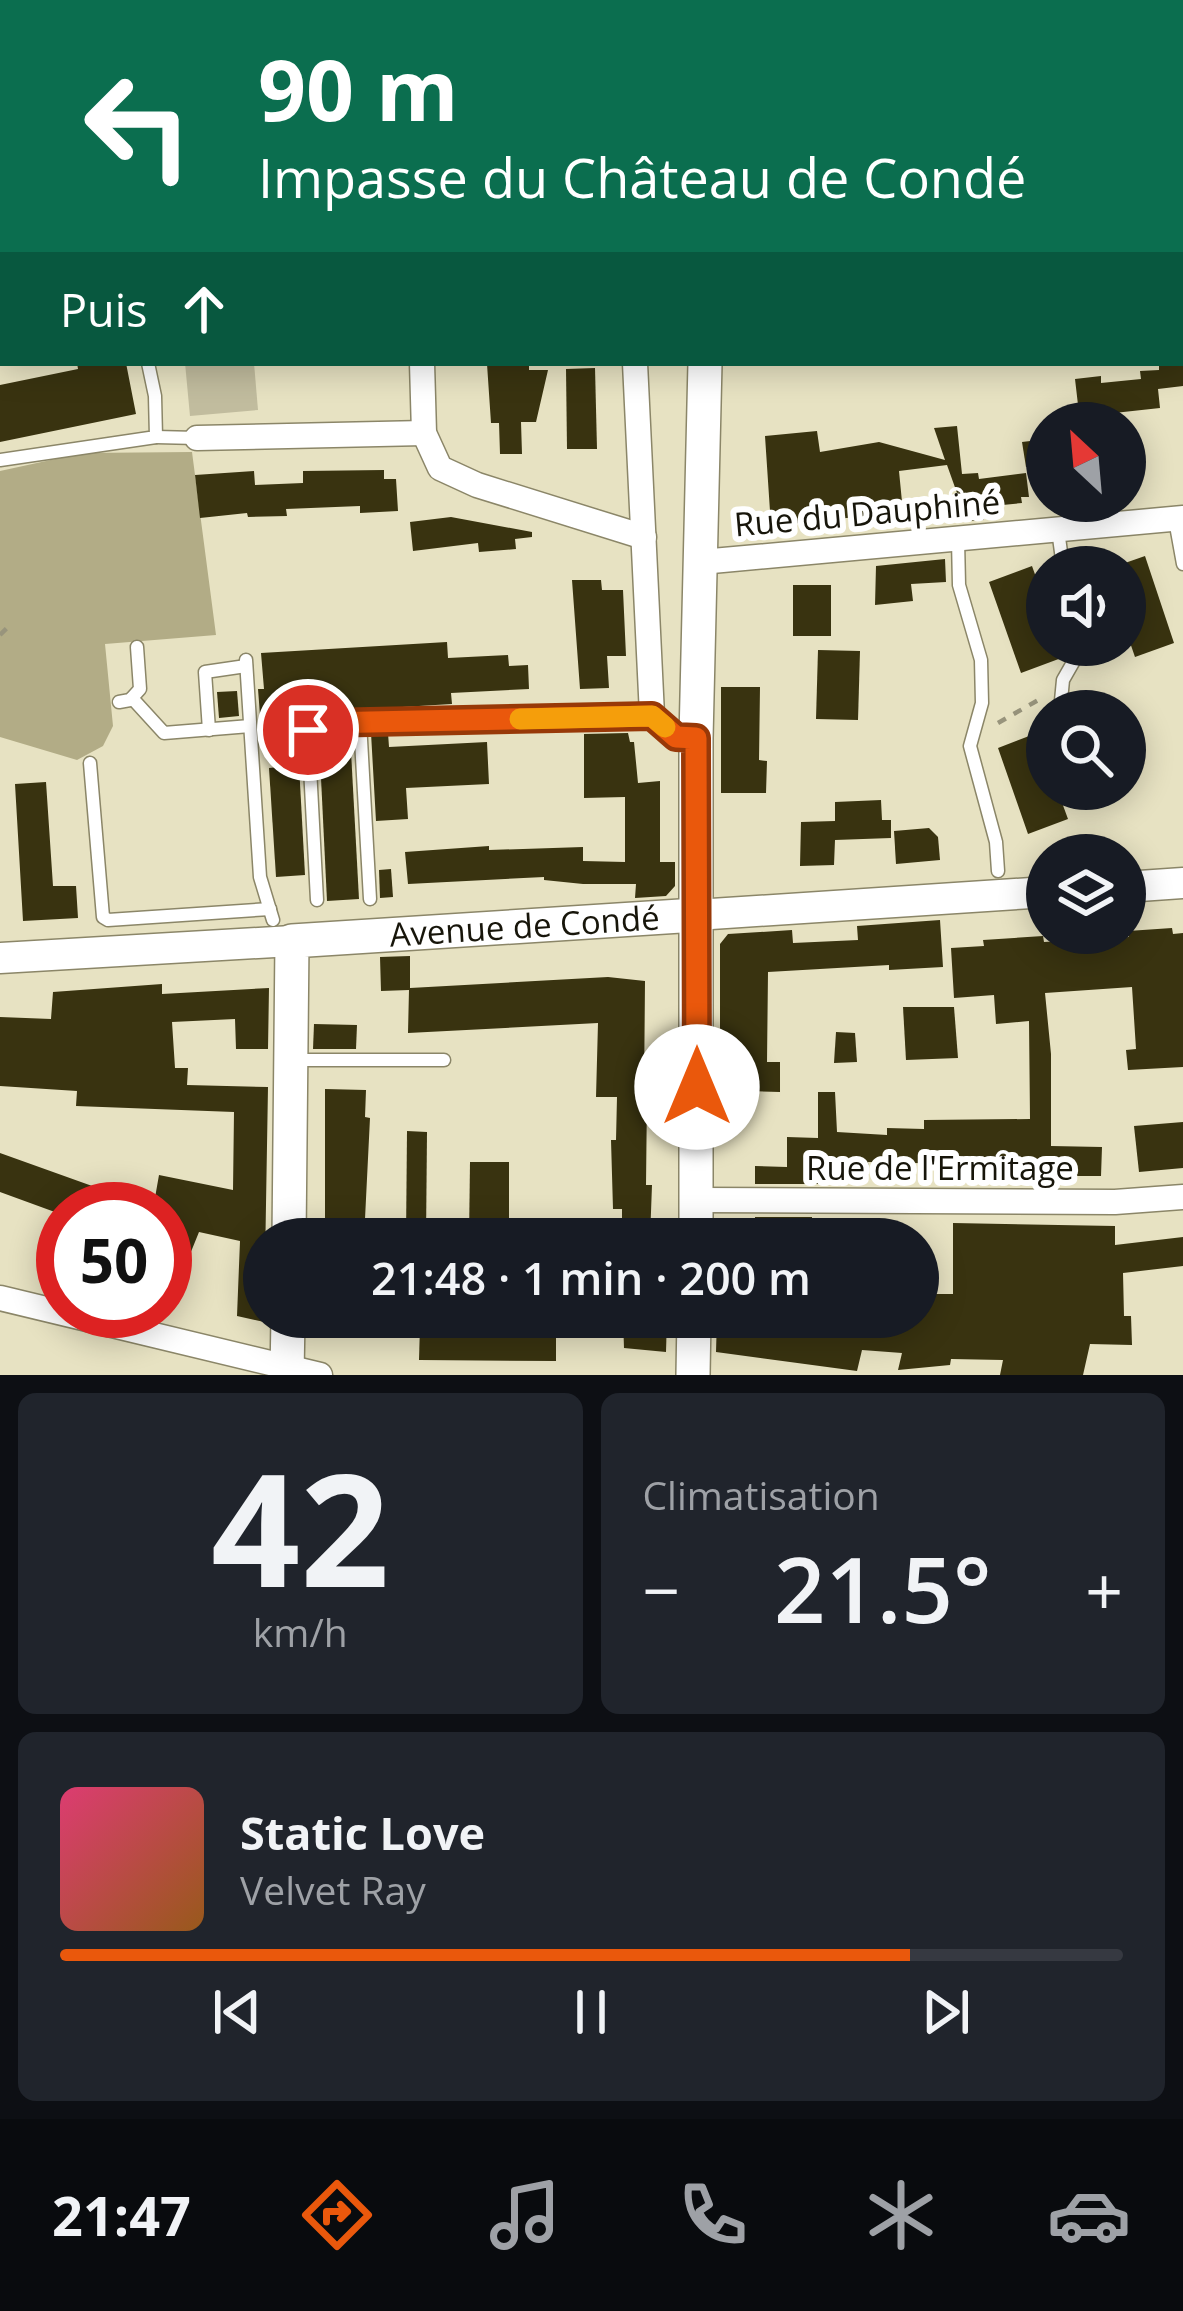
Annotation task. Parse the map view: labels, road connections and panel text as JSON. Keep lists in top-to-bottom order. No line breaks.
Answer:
{"streets":{"main road":["Avenue de Condé"],"street":["Rue du Dauphiné","Rue de l'Ermitage"]},"north":"top left","page":{"turn":["90 m","Impasse du Château de Condé"],"then":"Puis","limit":"50","trip":"21:48 · 1 min · 200 m","tile":[["42","km/h"],"Climatisation"],"heat":["−","21.5°","+"],"song":["Static Love","Velvet Ray"],"tabs":"21:47"}}
